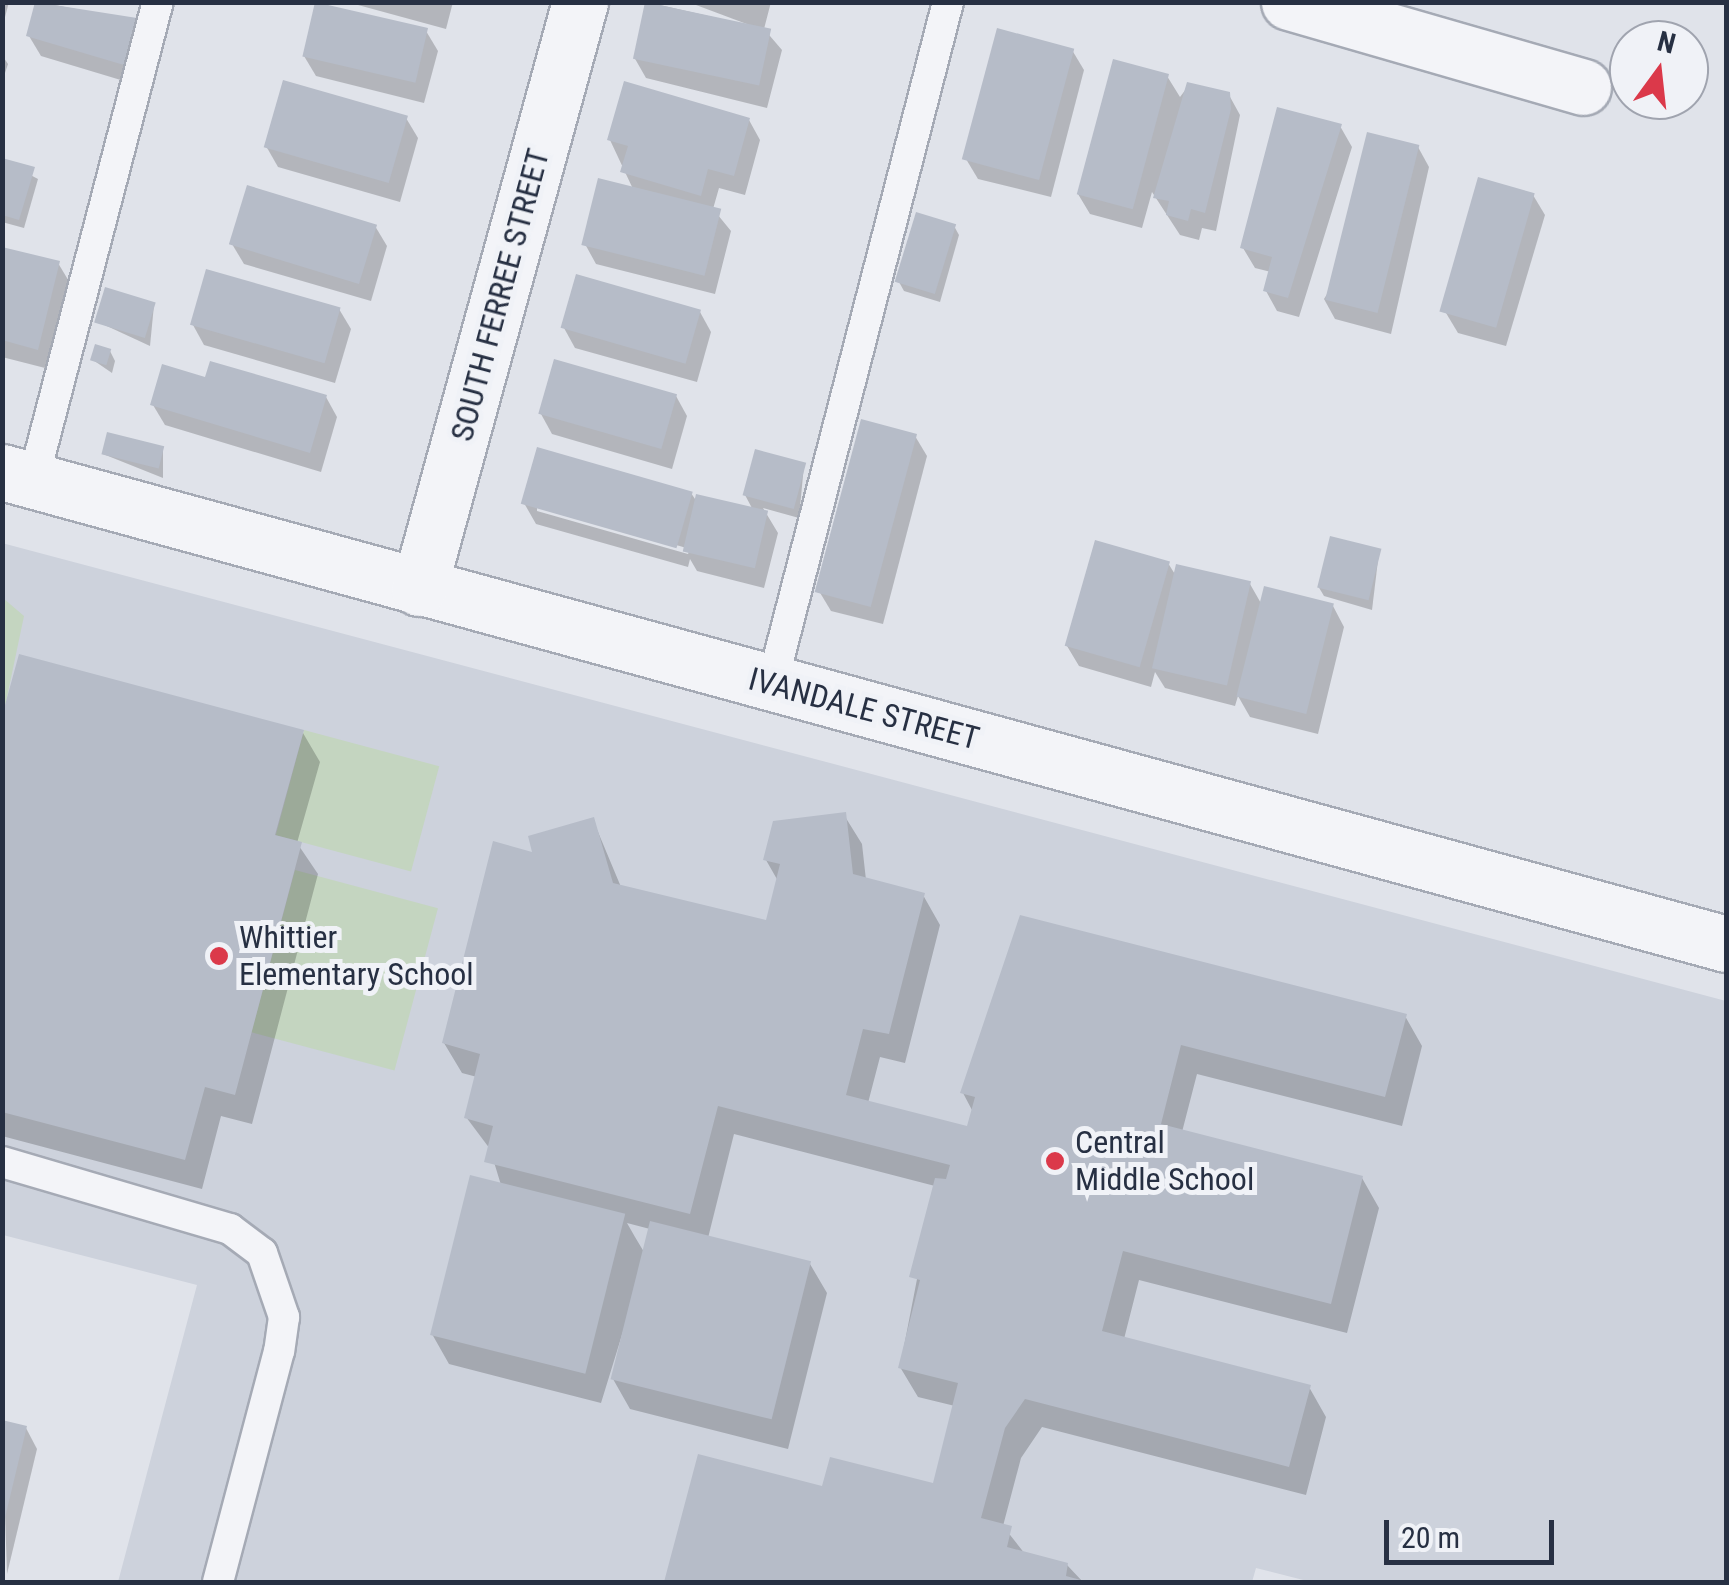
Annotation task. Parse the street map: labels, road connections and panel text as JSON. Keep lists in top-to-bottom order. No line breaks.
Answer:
{"streets":{"street":["SOUTH FERREE STREET","IVANDALE STREET"]},"crossings":[["SOUTH FERREE STREET","IVANDALE STREET"]],"places":["Whittier Elementary School","Central Middle School"],"scale_bar":"20 m","north":"top"}
